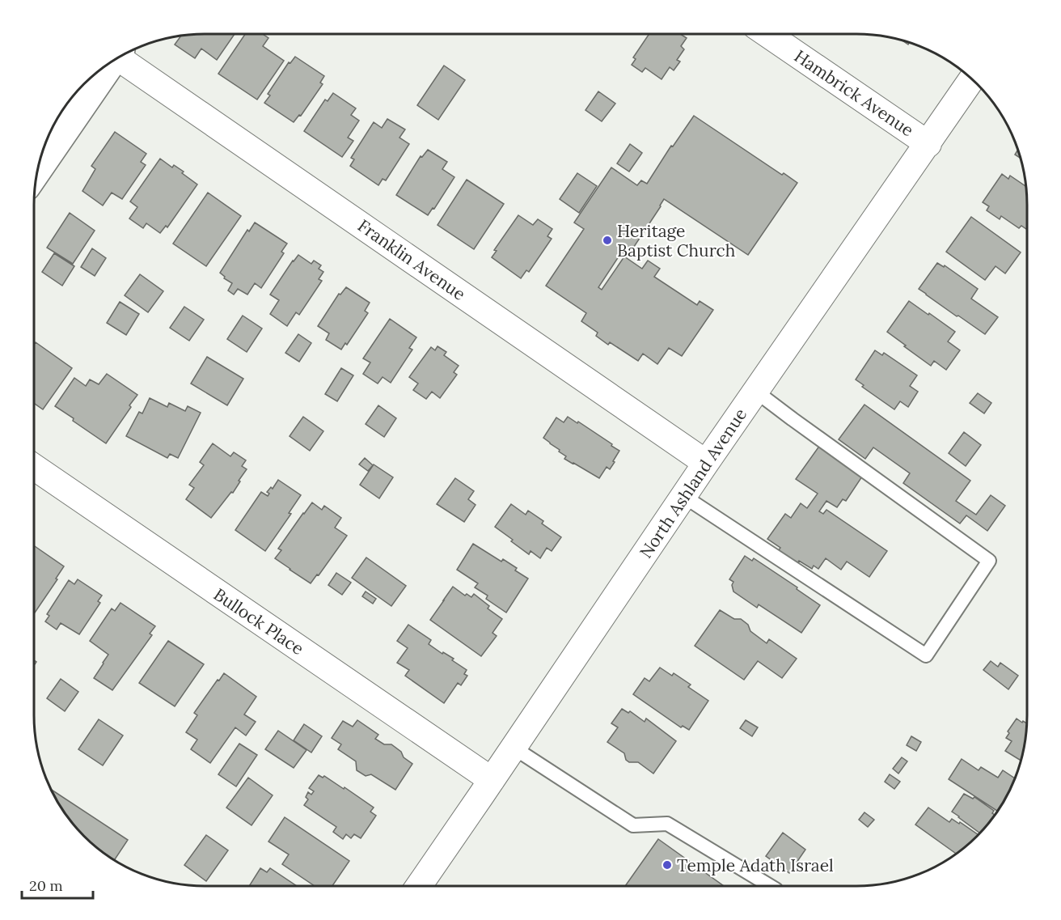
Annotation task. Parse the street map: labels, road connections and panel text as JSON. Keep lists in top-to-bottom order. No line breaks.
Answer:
{"streets":{"street":["Hambrick Avenue","Franklin Avenue","North Ashland Avenue","Bullock Place"]},"crossings":[["Hambrick Avenue","North Ashland Avenue"],["Franklin Avenue","North Ashland Avenue"],["North Ashland Avenue","Bullock Place"]],"places":["Heritage Baptist Church","Temple Adath Israel"],"scale_bar":"20 m"}
